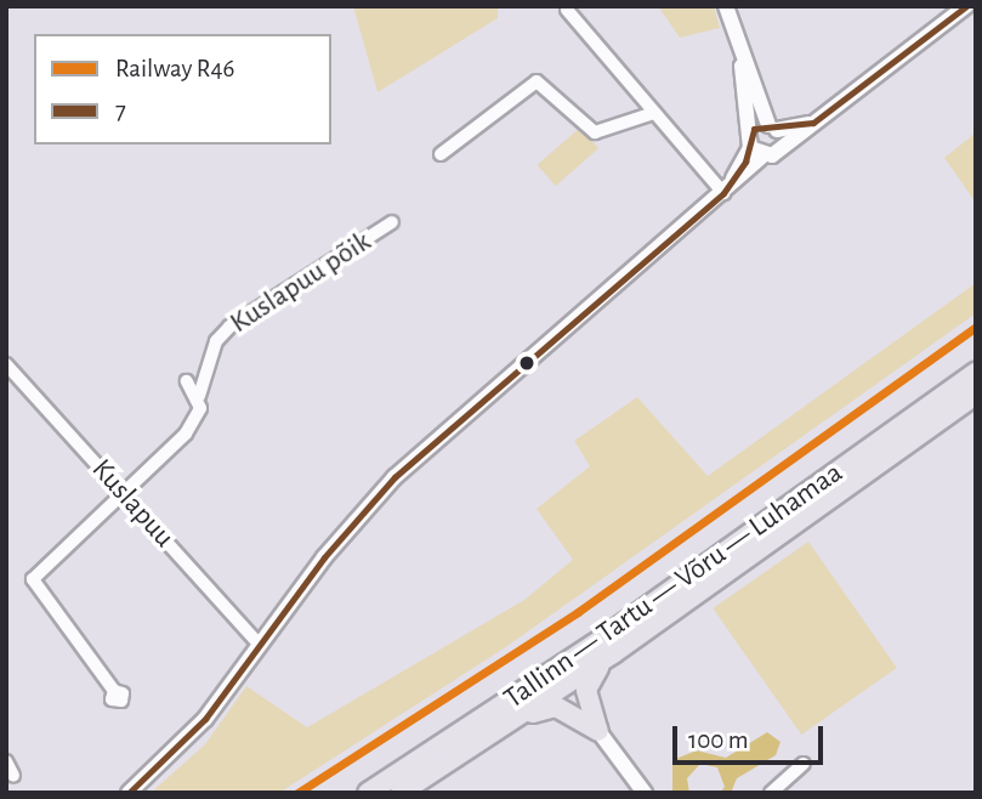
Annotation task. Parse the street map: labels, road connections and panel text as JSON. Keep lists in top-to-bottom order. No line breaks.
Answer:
{"streets":{"highway":["Tallinn — Tartu — Võru — Luhamaa"],"street":["Kuslapuu põik","Kuslapuu"]},"crossings":[["Kuslapuu põik","Kuslapuu"]],"lines":["transit line 7","rail line R46"],"legend":["Railway R46","7"],"scale_bar":"100 m"}
